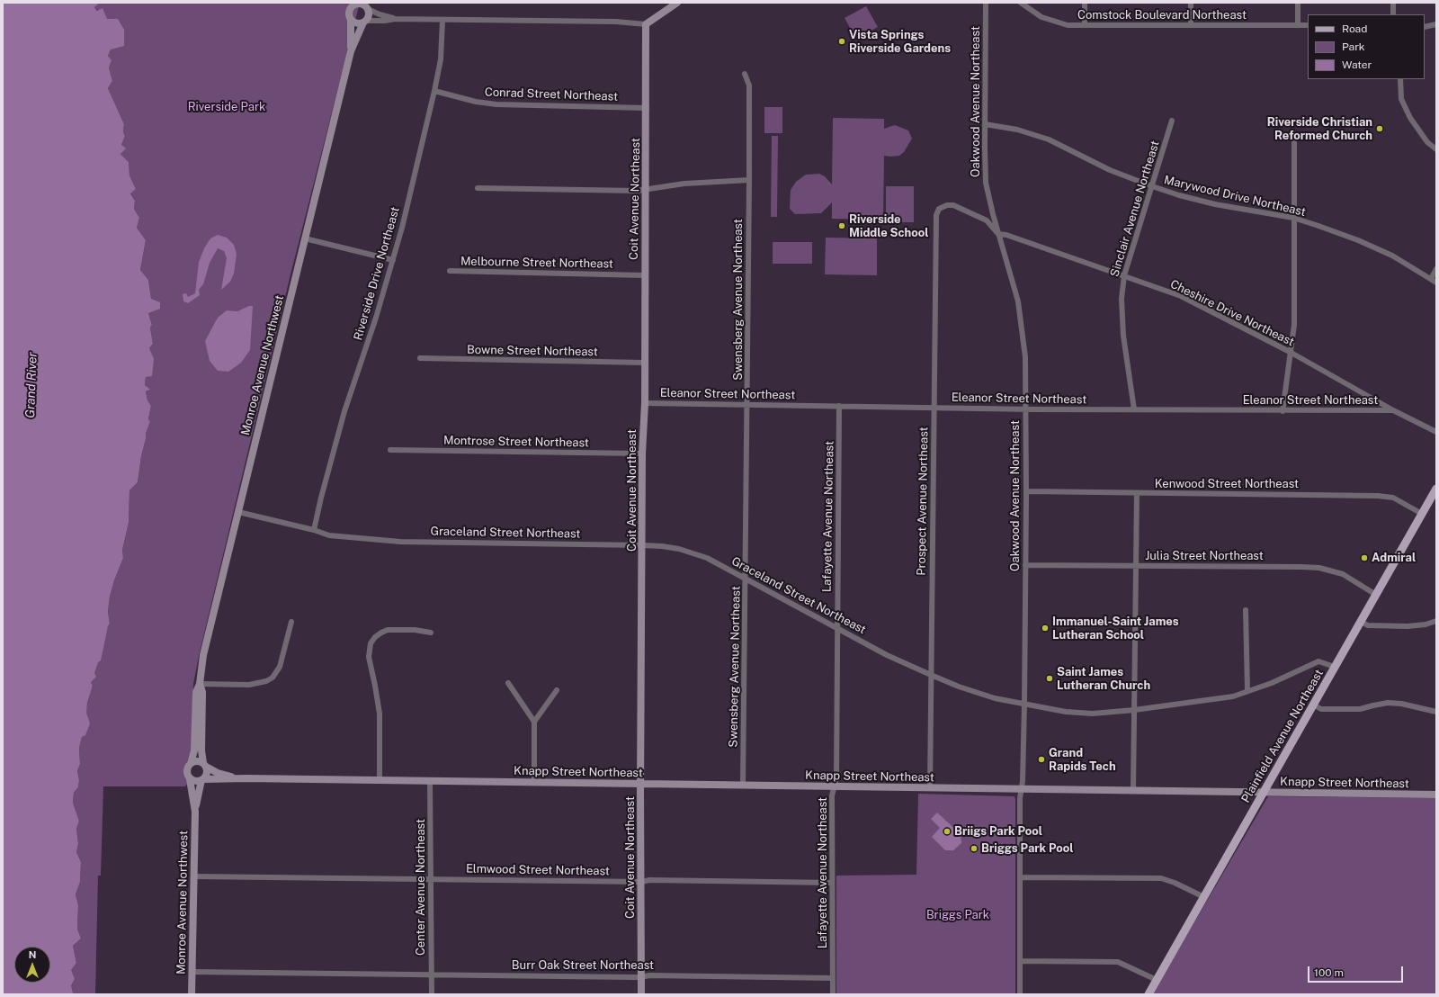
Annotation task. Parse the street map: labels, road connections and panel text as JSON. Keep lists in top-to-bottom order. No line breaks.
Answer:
{"streets":{"main road":["Plainfield Avenue Northeast"],"street":["Comstock Boulevard Northeast","Conrad Street Northeast","Oakwood Avenue Northeast","Marywood Drive Northeast","Coit Avenue Northeast","Sinclair Avenue Northeast","Melbourne Street Northeast","Riverside Drive Northeast","Swensberg Avenue Northeast","Cheshire Drive Northeast","Bowne Street Northeast","Monroe Avenue Northwest","Eleanor Street Northeast","Montrose Street Northeast","Kenwood Street Northeast","Prospect Avenue Northeast","Lafayette Avenue Northeast","Graceland Street Northeast","Julia Street Northeast","Knapp Street Northeast","Elmwood Street Northeast","Center Avenue Northeast","Burr Oak Street Northeast"]},"crossings":[["Conrad Street Northeast","Coit Avenue Northeast"],["Conrad Street Northeast","Riverside Drive Northeast"],["Oakwood Avenue Northeast","Marywood Drive Northeast"],["Oakwood Avenue Northeast","Cheshire Drive Northeast"],["Oakwood Avenue Northeast","Eleanor Street Northeast"],["Oakwood Avenue Northeast","Kenwood Street Northeast"],["Oakwood Avenue Northeast","Prospect Avenue Northeast"],["Oakwood Avenue Northeast","Graceland Street Northeast"],["Oakwood Avenue Northeast","Julia Street Northeast"],["Oakwood Avenue Northeast","Knapp Street Northeast"],["Marywood Drive Northeast","Sinclair Avenue Northeast"],["Coit Avenue Northeast","Melbourne Street Northeast"],["Coit Avenue Northeast","Bowne Street Northeast"],["Coit Avenue Northeast","Eleanor Street Northeast"],["Coit Avenue Northeast","Montrose Street Northeast"],["Coit Avenue Northeast","Graceland Street Northeast"],["Coit Avenue Northeast","Knapp Street Northeast"],["Coit Avenue Northeast","Elmwood Street Northeast"],["Coit Avenue Northeast","Burr Oak Street Northeast"],["Sinclair Avenue Northeast","Cheshire Drive Northeast"],["Sinclair Avenue Northeast","Eleanor Street Northeast"],["Riverside Drive Northeast","Graceland Street Northeast"],["Swensberg Avenue Northeast","Eleanor Street Northeast"],["Swensberg Avenue Northeast","Graceland Street Northeast"],["Swensberg Avenue Northeast","Knapp Street Northeast"],["Cheshire Drive Northeast","Eleanor Street Northeast"],["Cheshire Drive Northeast","Prospect Avenue Northeast"],["Monroe Avenue Northwest","Graceland Street Northeast"],["Monroe Avenue Northwest","Elmwood Street Northeast"],["Monroe Avenue Northwest","Burr Oak Street Northeast"],["Eleanor Street Northeast","Prospect Avenue Northeast"],["Eleanor Street Northeast","Lafayette Avenue Northeast"],["Kenwood Street Northeast","Plainfield Avenue Northeast"],["Prospect Avenue Northeast","Graceland Street Northeast"],["Prospect Avenue Northeast","Knapp Street Northeast"],["Lafayette Avenue Northeast","Graceland Street Northeast"],["Lafayette Avenue Northeast","Knapp Street Northeast"],["Lafayette Avenue Northeast","Elmwood Street Northeast"],["Lafayette Avenue Northeast","Burr Oak Street Northeast"],["Graceland Street Northeast","Plainfield Avenue Northeast"],["Julia Street Northeast","Plainfield Avenue Northeast"],["Plainfield Avenue Northeast","Knapp Street Northeast"],["Knapp Street Northeast","Center Avenue Northeast"],["Elmwood Street Northeast","Center Avenue Northeast"],["Center Avenue Northeast","Burr Oak Street Northeast"]],"water":["Grand River"],"parks":["Riverside Park","Briggs Park"],"places":["Vista Springs Riverside Gardens","Riverside Christian Reformed Church","Riverside Middle School","Admiral","Immanuel-Saint James Lutheran School","Saint James Lutheran Church","Grand Rapids Tech","Briigs Park Pool","Briggs Park Pool"],"legend":["Road","Park","Water"],"scale_bar":"100 m","north":"top"}
